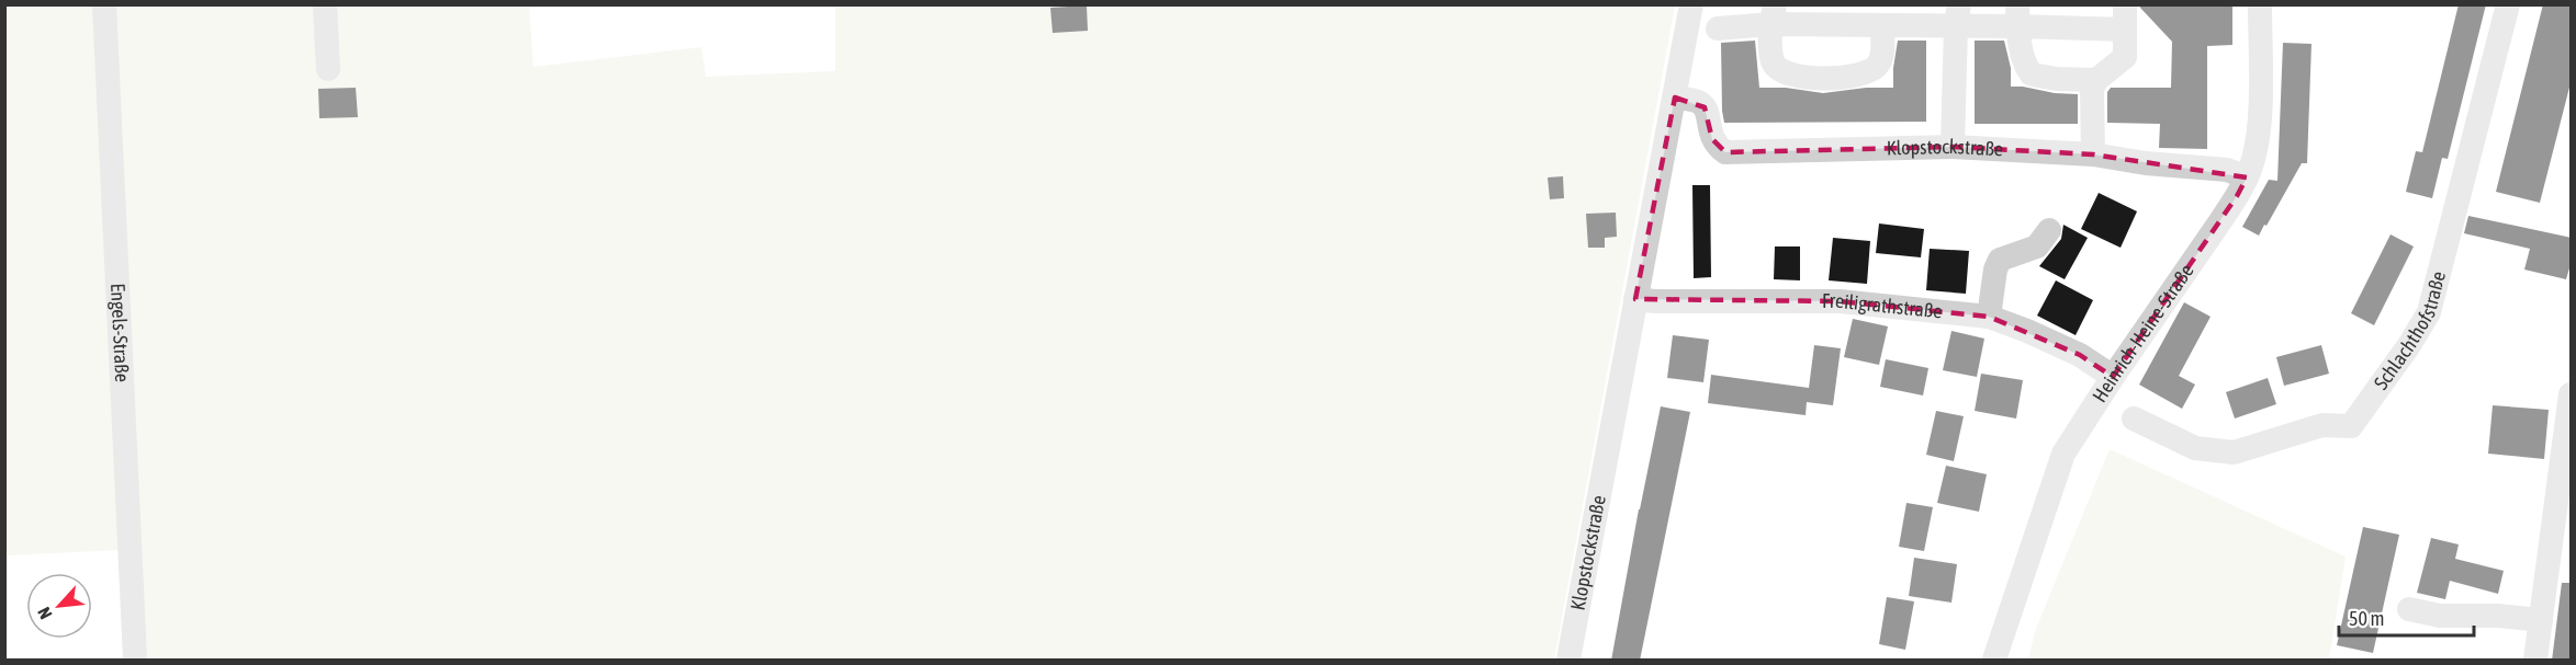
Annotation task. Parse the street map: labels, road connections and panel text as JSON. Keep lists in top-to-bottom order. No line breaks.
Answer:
{"streets":{"street":["Klopstockstraße","Freiligrathstraße","Schlachthofstraße","Engels-Straße","Heinrich-Heine-Straße"]},"crossings":[["Klopstockstraße","Freiligrathstraße"],["Klopstockstraße","Heinrich-Heine-Straße"],["Freiligrathstraße","Heinrich-Heine-Straße"]],"scale_bar":"50 m","north":"bottom left"}
